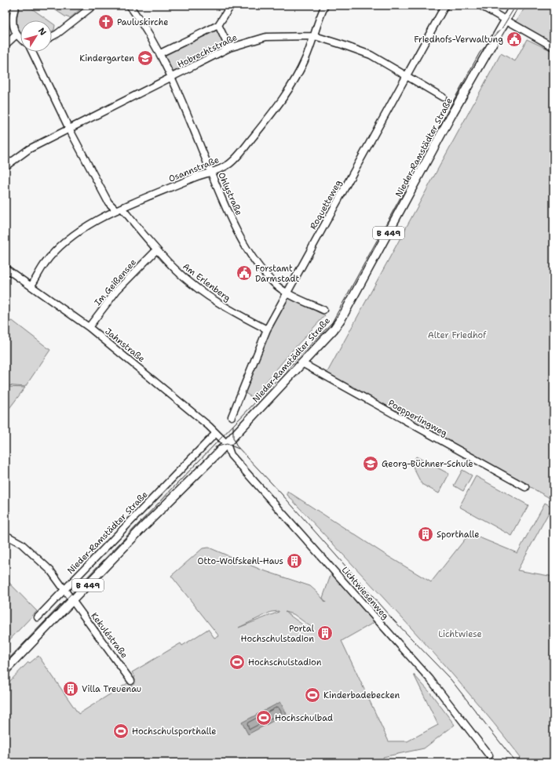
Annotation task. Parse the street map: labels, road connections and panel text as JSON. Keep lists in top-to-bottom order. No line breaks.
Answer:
{"streets":{"main road":["Nieder-Ramstädter Straße","B 449"],"street":["Hobrechtstraße","Osannstraße","Ohlystraße","Roquetteweg","Im Geißensee","Am Erlenberg","Jahnstraße","Poepperlingweg","Lichtwiesenweg","Kekuléstraße"]},"crossings":[["Hobrechtstraße","Osannstraße"],["Hobrechtstraße","Ohlystraße"],["Hobrechtstraße","Roquetteweg"],["Hobrechtstraße","Am Erlenberg"],["Nieder-Ramstädter Straße","Jahnstraße"],["Nieder-Ramstädter Straße","Poepperlingweg"],["Nieder-Ramstädter Straße","Lichtwiesenweg"],["Nieder-Ramstädter Straße","Kekuléstraße"],["Osannstraße","Ohlystraße"],["Osannstraße","Am Erlenberg"],["Osannstraße","Jahnstraße"],["Ohlystraße","Roquetteweg"],["Roquetteweg","Am Erlenberg"],["Im Geißensee","Am Erlenberg"],["Im Geißensee","Jahnstraße"],["Jahnstraße","Lichtwiesenweg"]],"parks":["Alter Friedhof","Lichtwiese"],"places":{"church":["Pauluskirche"],"public building":["Friedhofs-Verwaltung","Forstamt Darmstadt"],"school or university":["Kindergarten","Georg-Büchner-Schule"],"building":["Sporthalle","Otto-Wolfskehl-Haus","Portal Hochschulstadion","Villa Treuenau"],"sports":["Hochschulstadion","Kinderbadebecken","Hochschulbad","Hochschulsporthalle"]},"north":"top right"}
